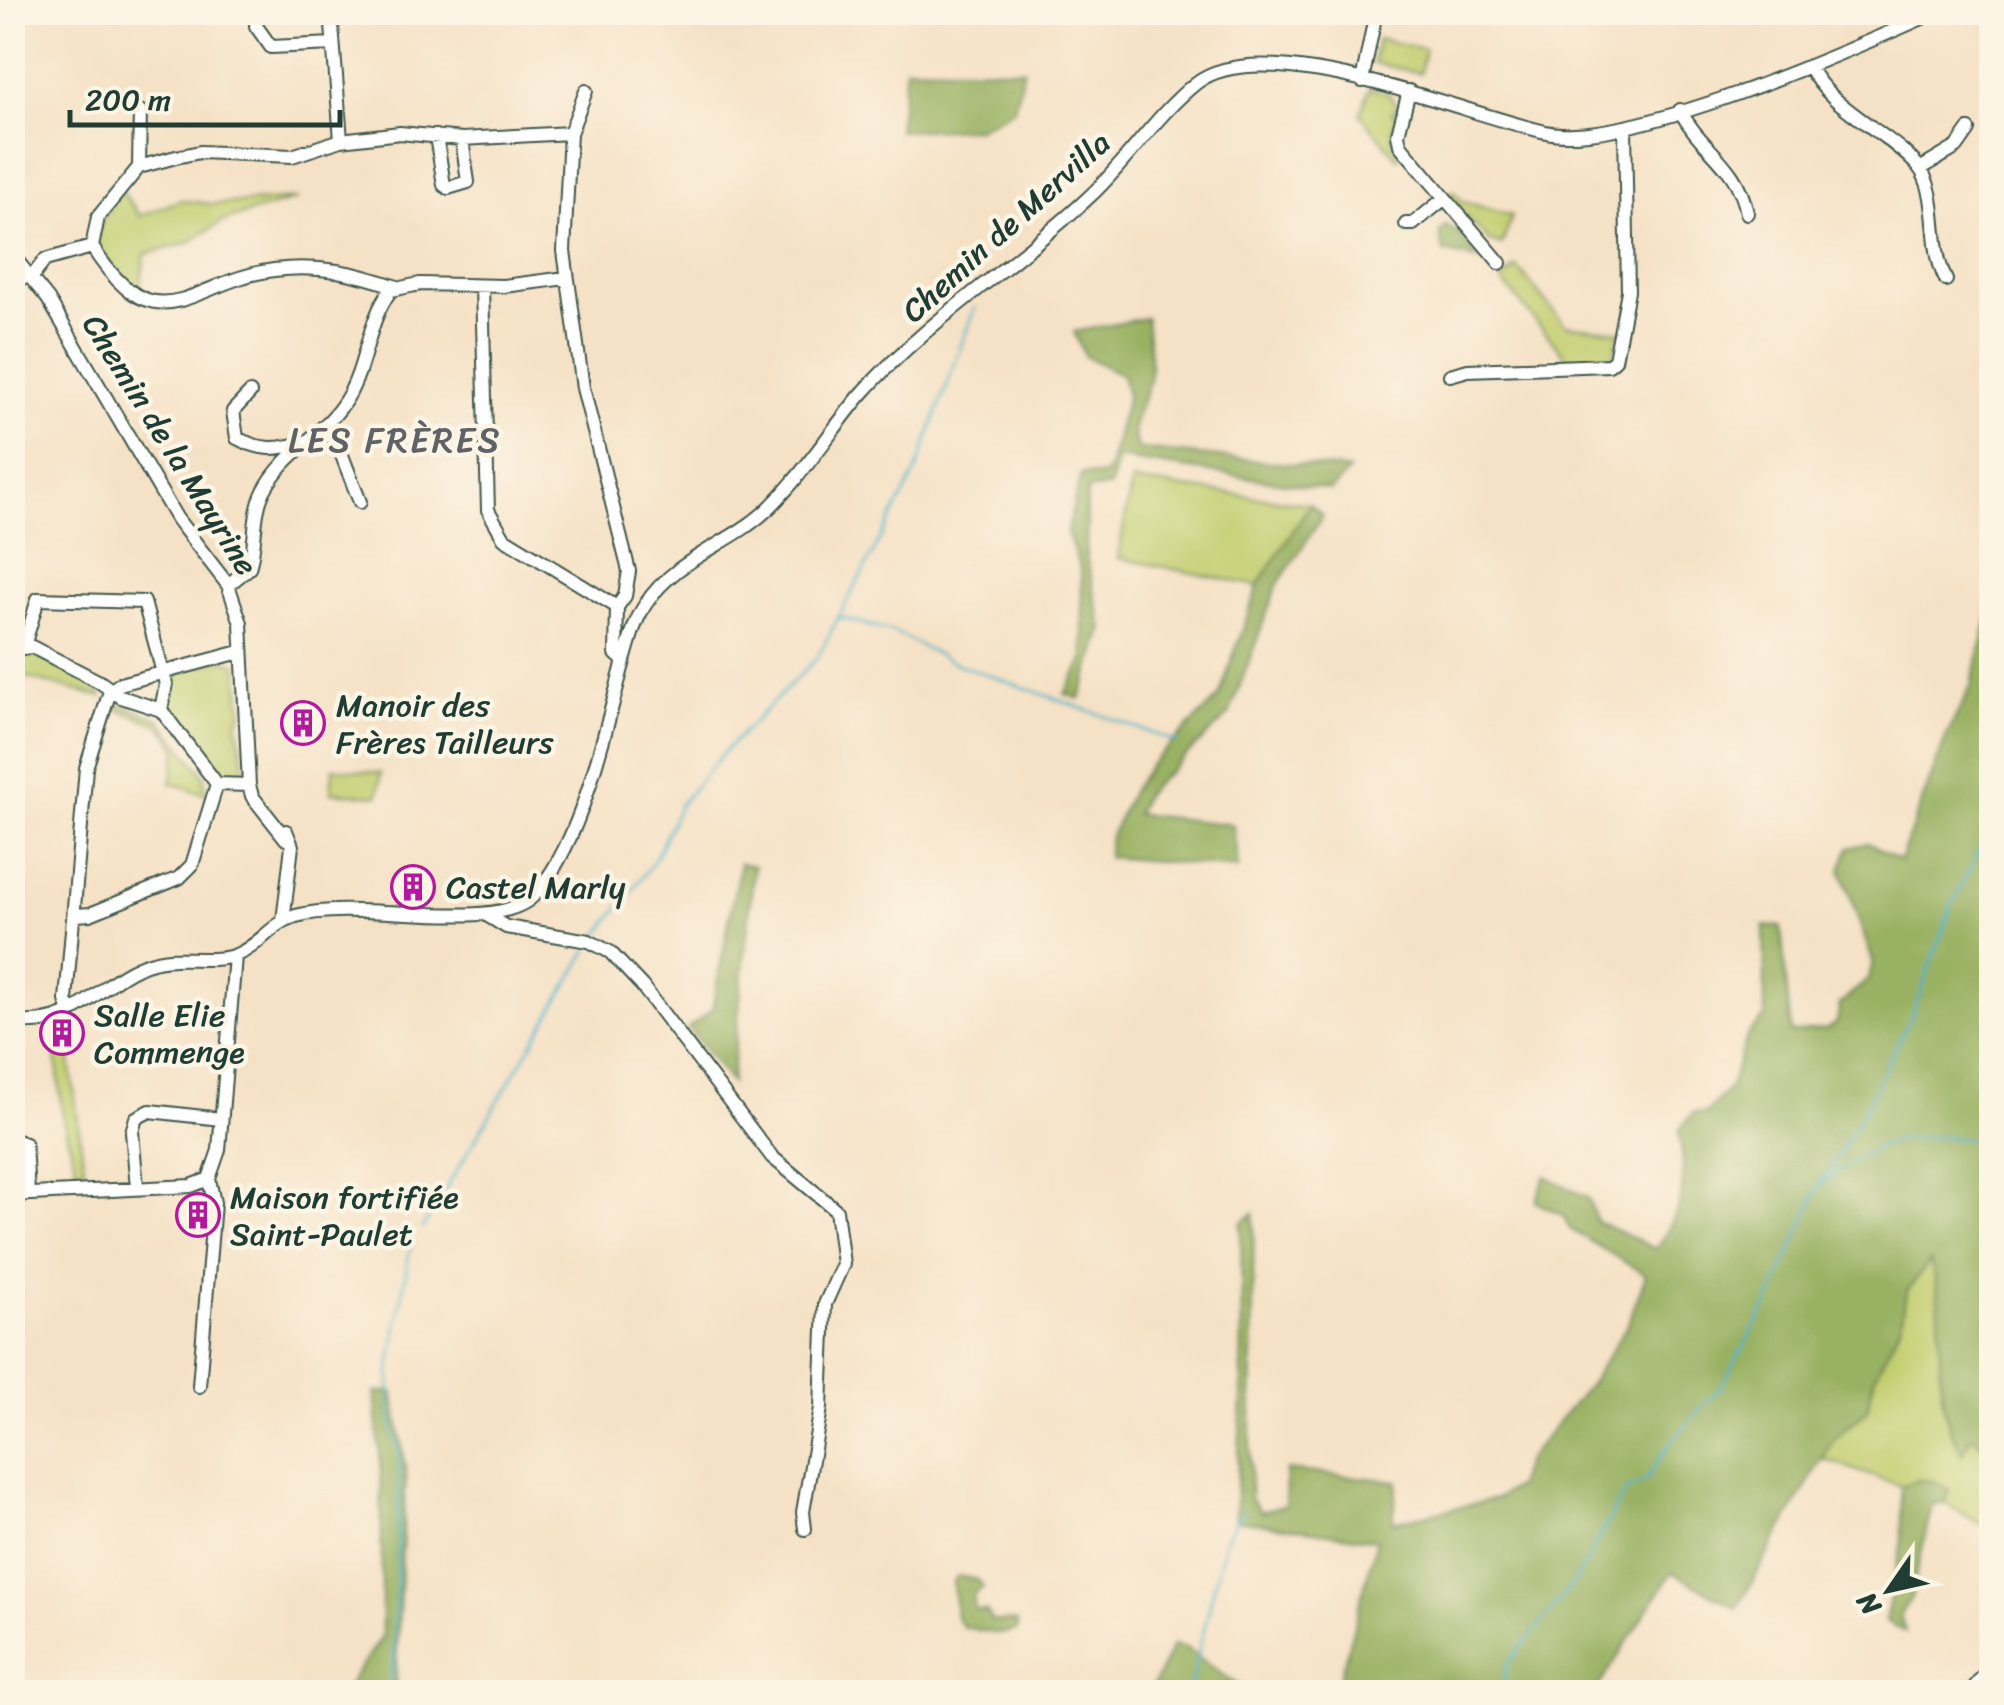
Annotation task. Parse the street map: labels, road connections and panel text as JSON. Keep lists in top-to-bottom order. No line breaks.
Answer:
{"streets":{"street":["Chemin de Mervilla","Chemin de la Mayrine"]},"districts":["LES FRÈRES"],"places":{"building":["Manoir des Frères Tailleurs","Castel Marly","Salle Elie Commenge","Maison fortifiée Saint-Paulet"]},"scale_bar":"200 m","north":"bottom left"}
